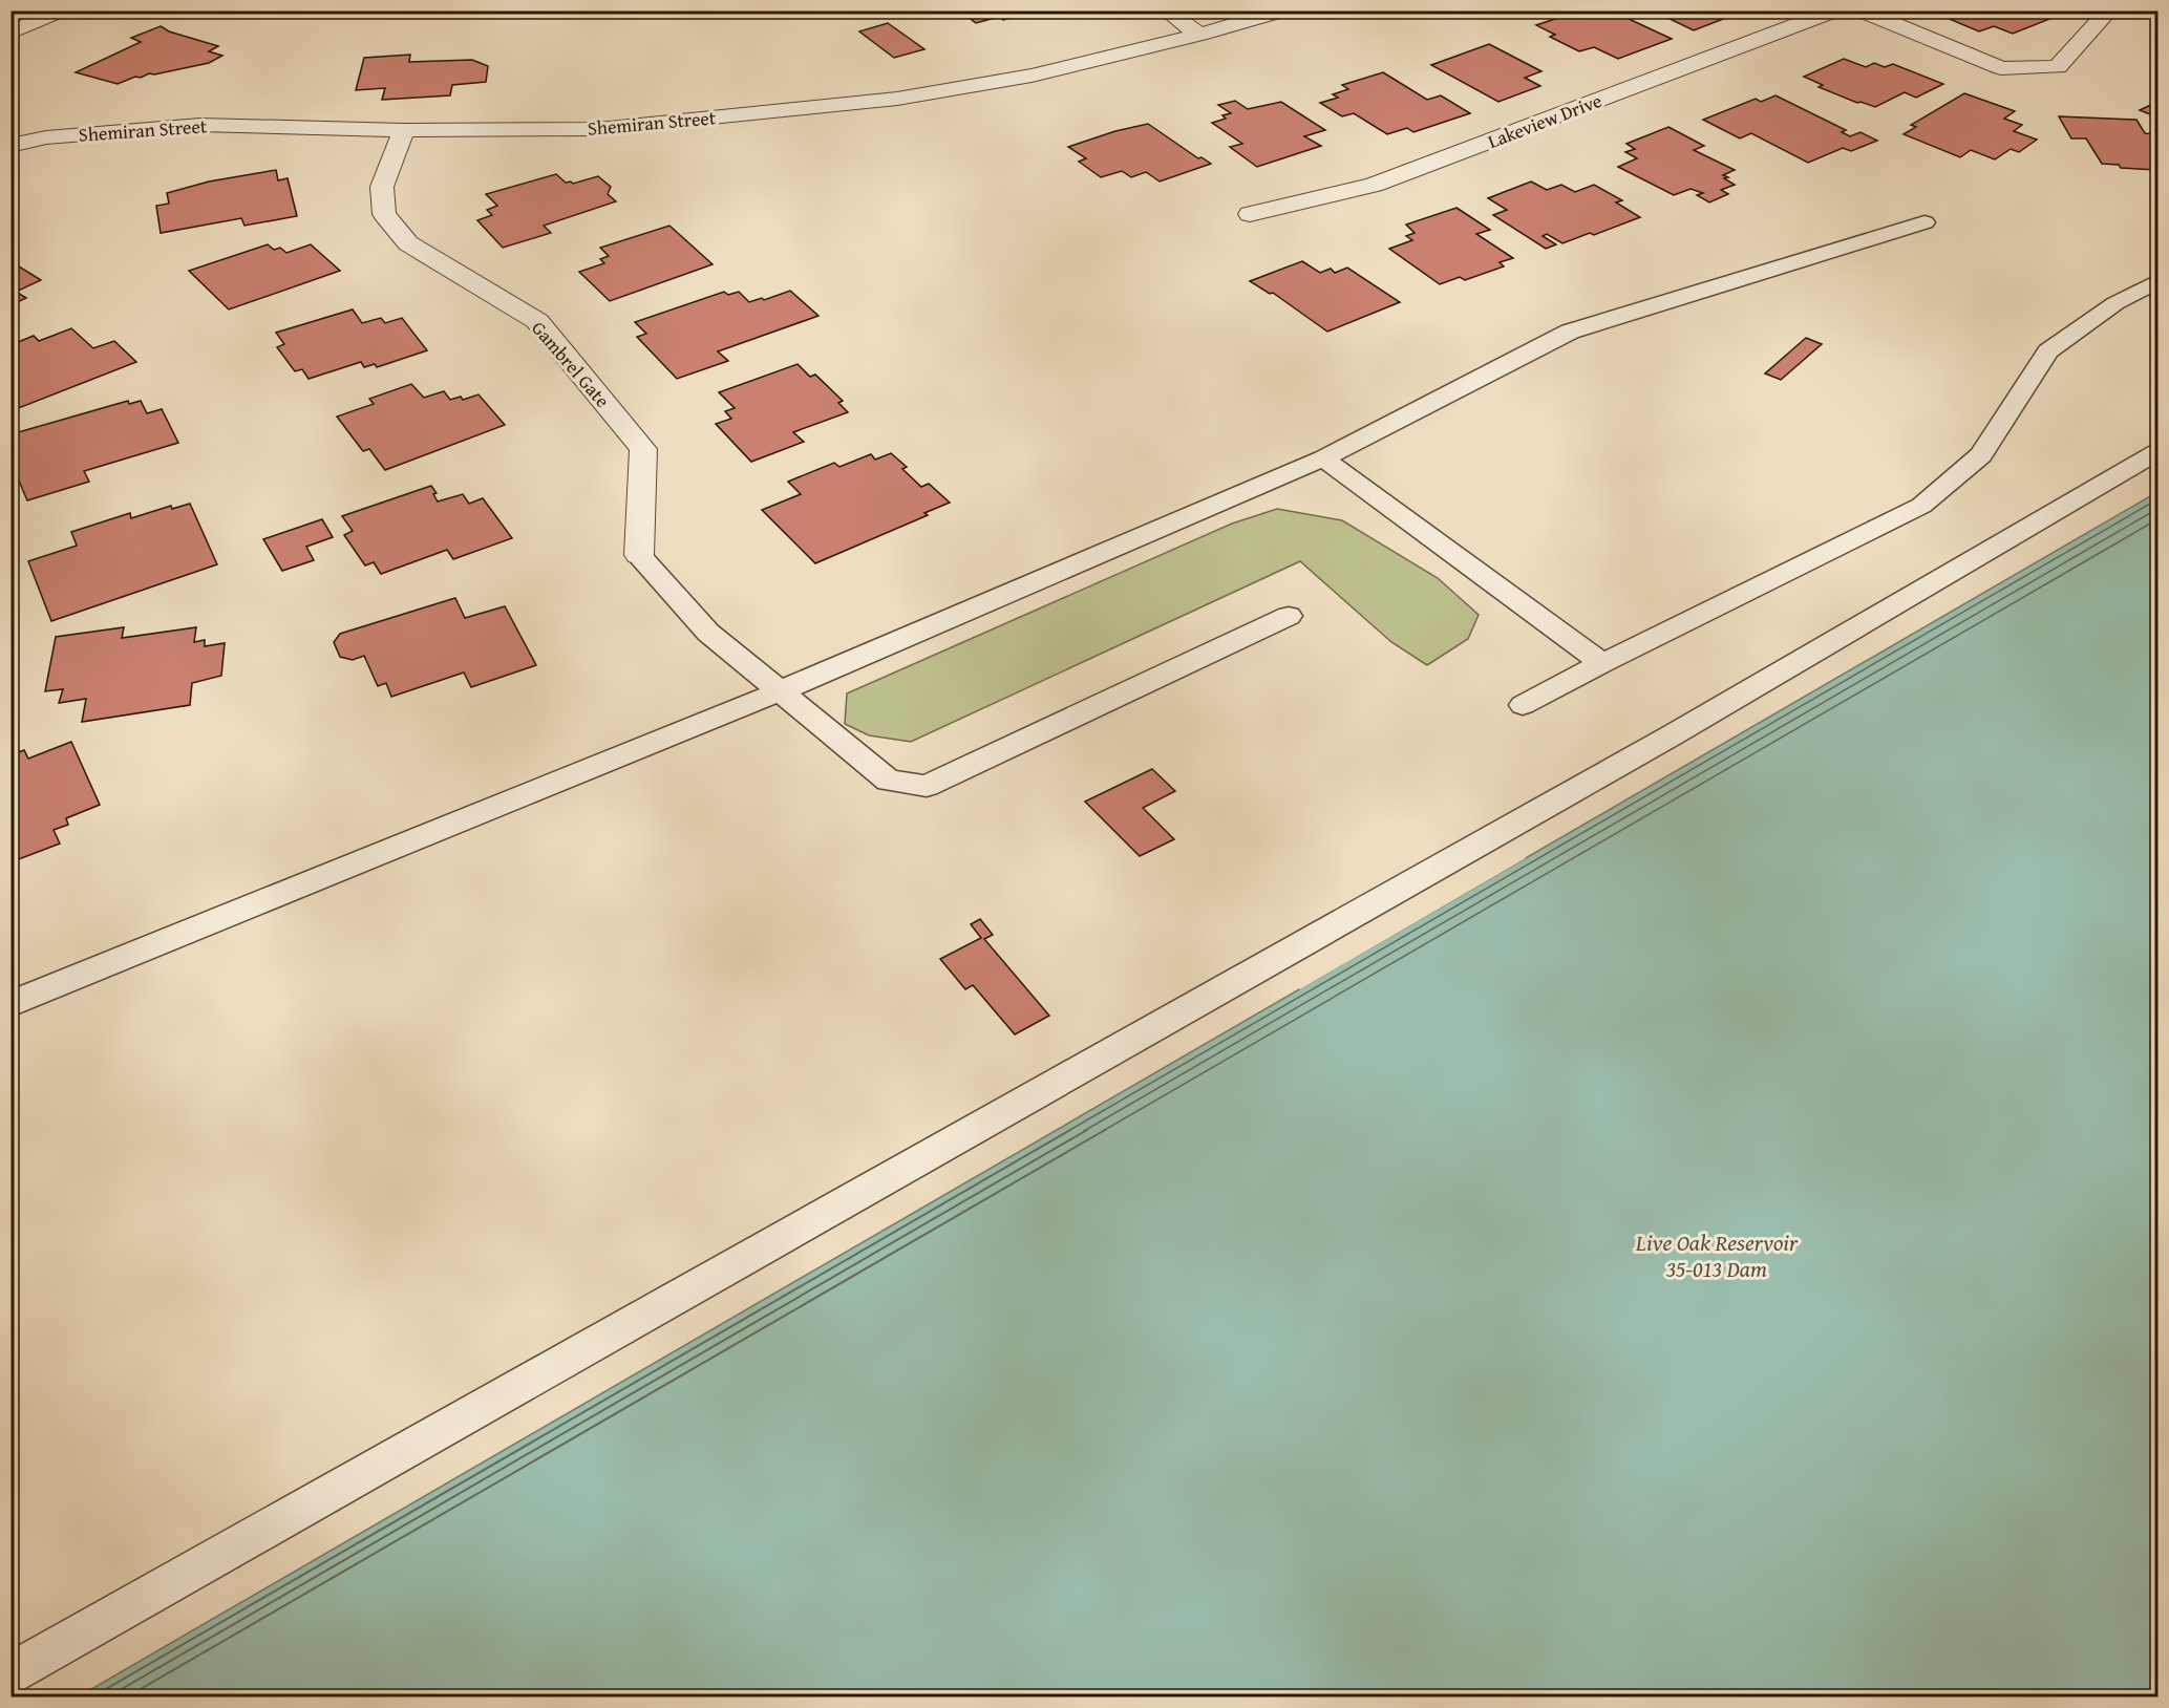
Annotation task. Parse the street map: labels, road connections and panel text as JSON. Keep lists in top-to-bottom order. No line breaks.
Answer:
{"streets":{"street":["Lakeview Drive","Shemiran Street","Gambrel Gate"]},"crossings":[["Shemiran Street","Gambrel Gate"]],"water":["Live Oak Reservoir 35-013 Dam"]}
